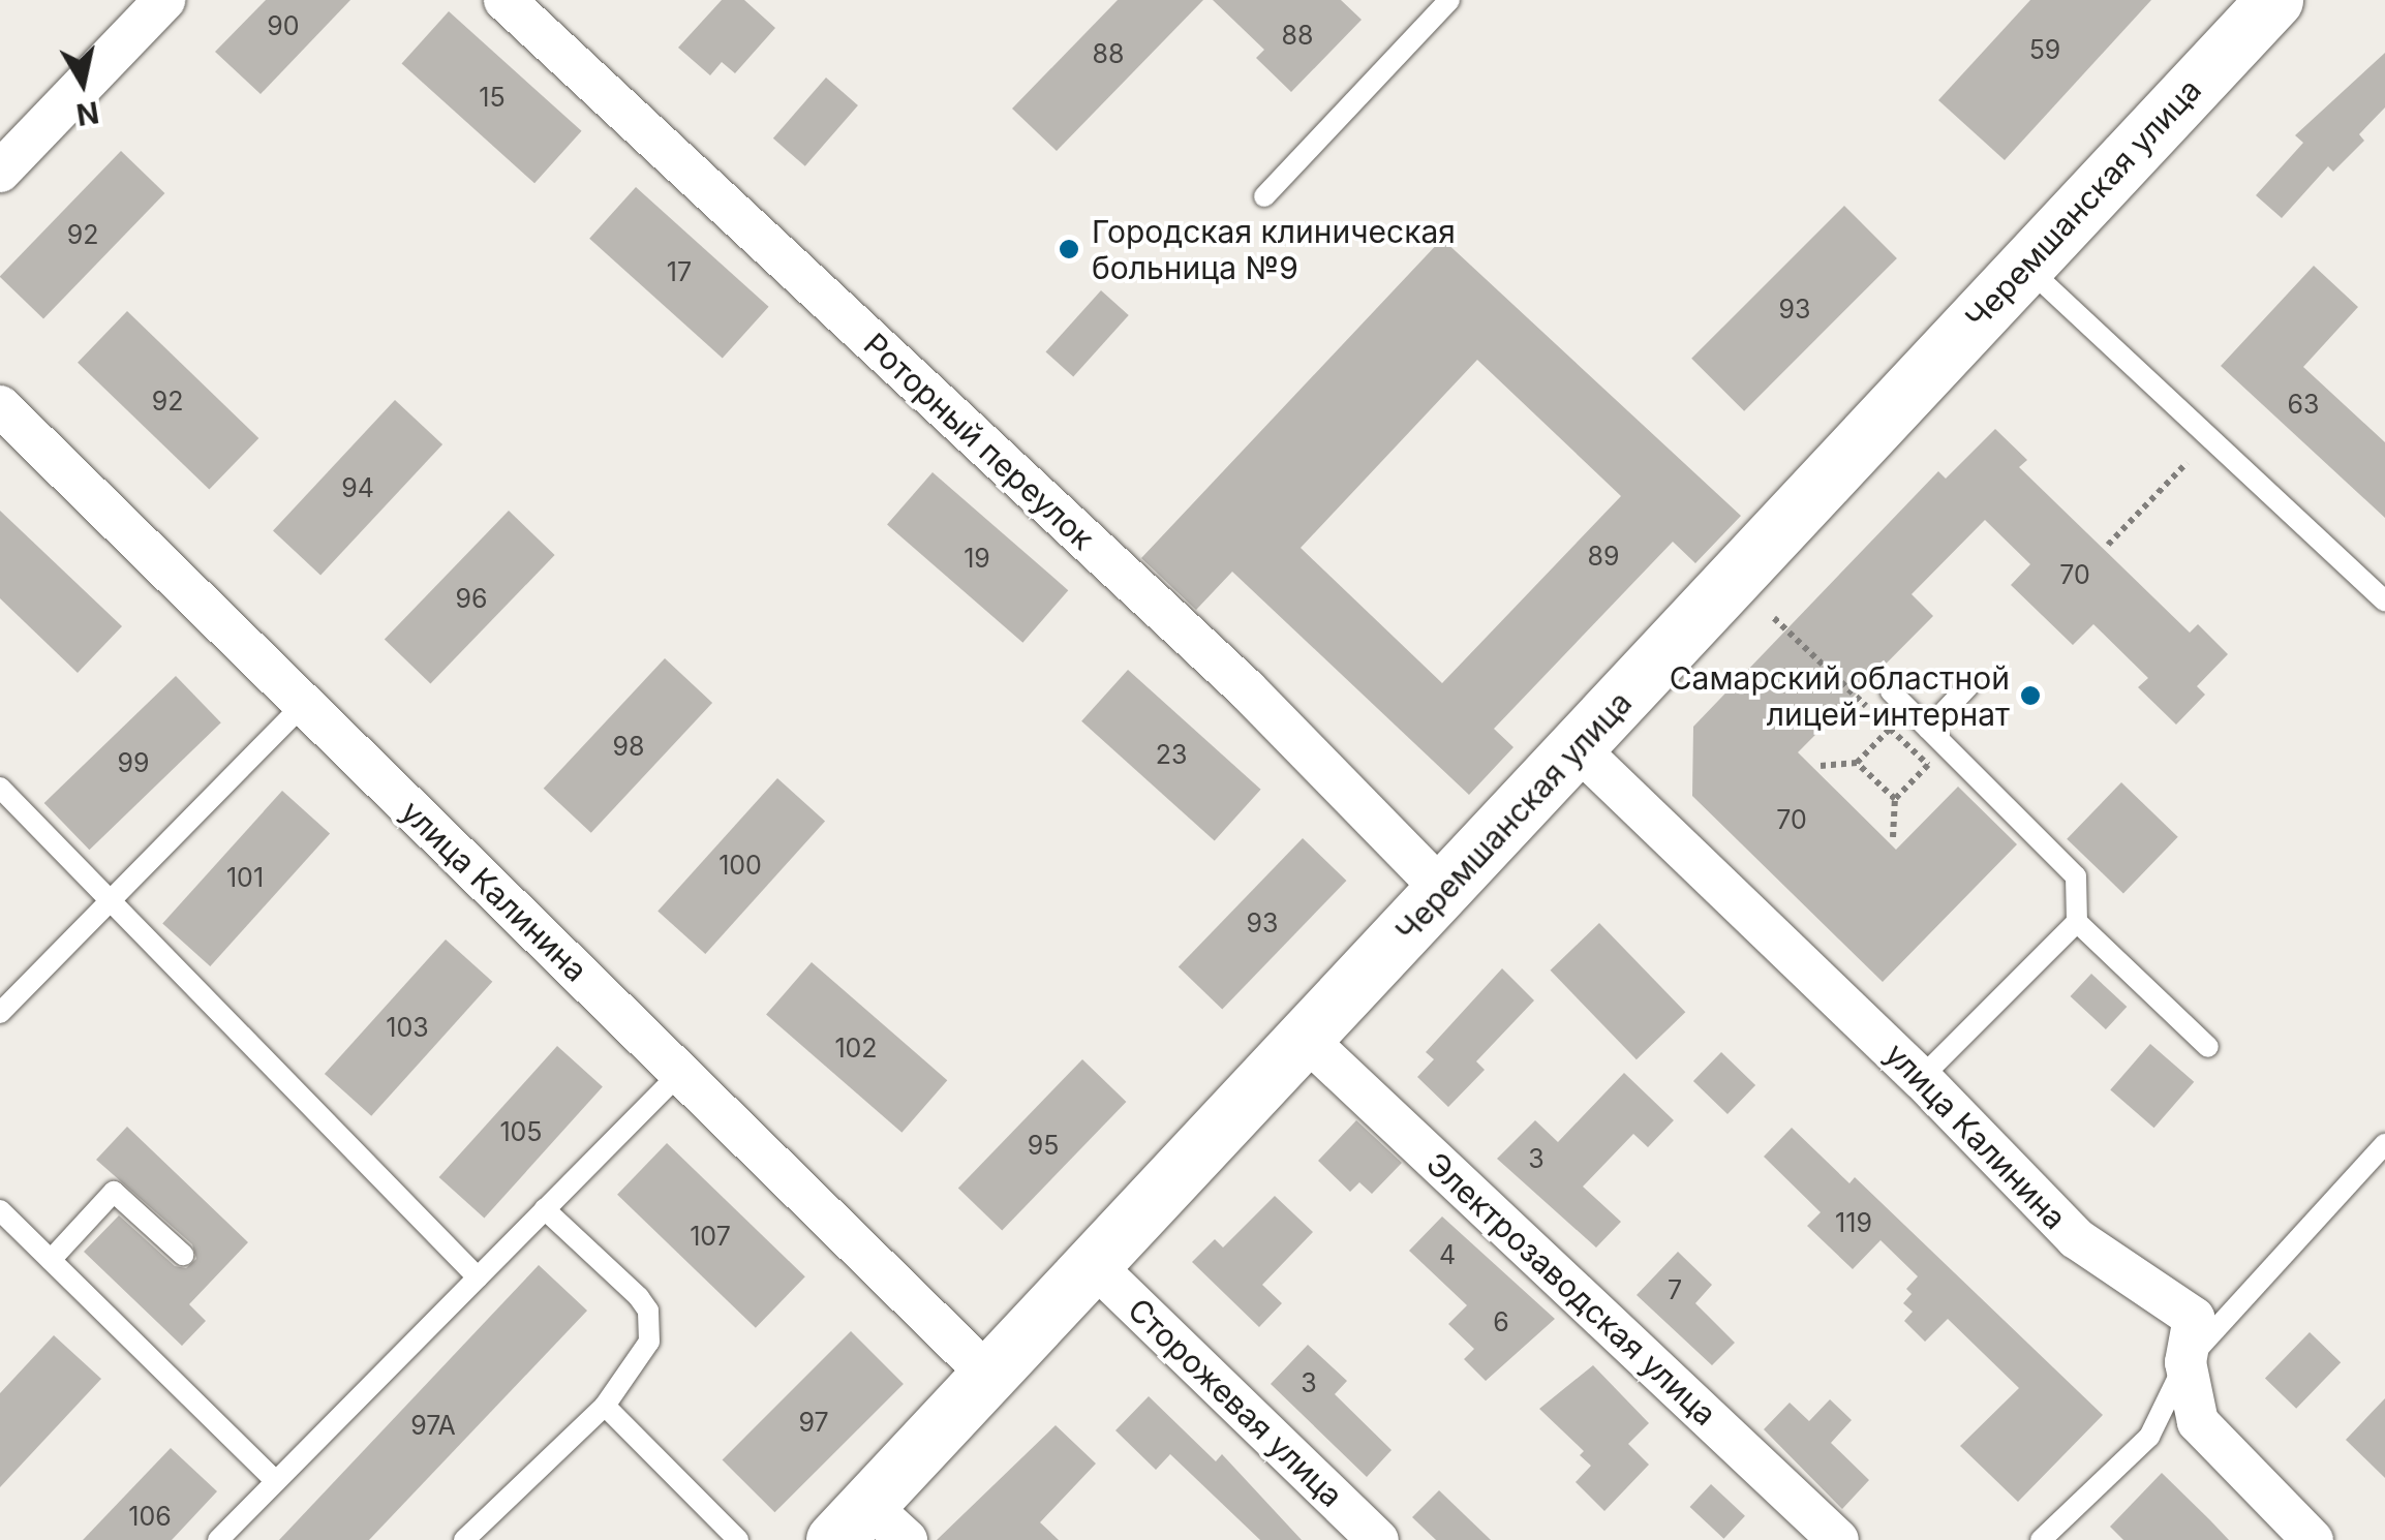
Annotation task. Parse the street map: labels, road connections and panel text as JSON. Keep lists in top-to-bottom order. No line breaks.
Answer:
{"streets":{"street":["Черемшанская улица","Роторный переулок","улица Калинина","Электрозаводская улица","Сторожевая улица"]},"crossings":[["Черемшанская улица","Роторный переулок"],["Черемшанская улица","улица Калинина"],["Черемшанская улица","Электрозаводская улица"],["Черемшанская улица","Сторожевая улица"]],"places":["Городская клиническая больница №9","Самарский областной лицей-интернат"],"house_numbers":["90","88","59","88","15","92","17","93","92","63","94","89","19","70","96","98","23","99","70","100","101","93","103","102","105","95","3","119","107","4","7","6","3","97","97А","106"],"north":"bottom"}
